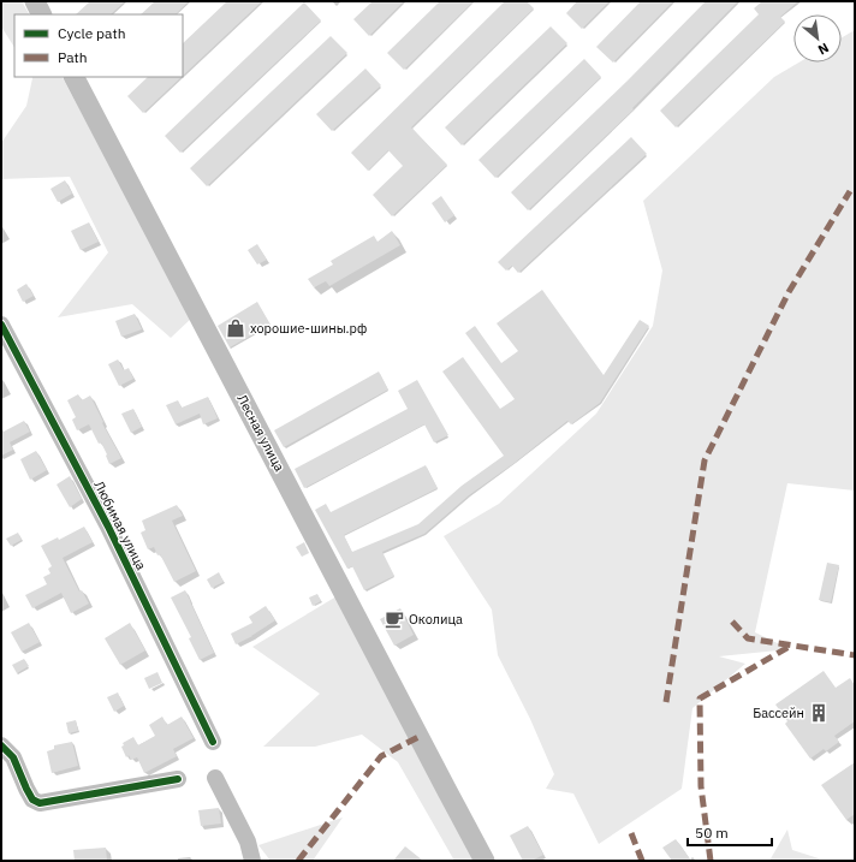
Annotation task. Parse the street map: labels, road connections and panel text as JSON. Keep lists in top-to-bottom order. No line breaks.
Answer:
{"streets":{"main road":["Лесная улица"],"street":["Любимая улица"]},"places":{"shop":["хорошие-шины.рф"],"cafe":["Околица"],"building":["Бассейн"]},"legend":["Cycle path","Path"],"scale_bar":"50 m","north":"bottom right"}
